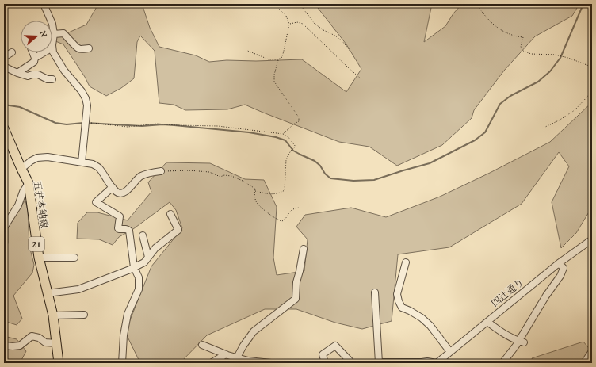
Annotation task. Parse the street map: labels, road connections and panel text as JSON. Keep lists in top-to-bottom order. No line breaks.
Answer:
{"streets":{"main road":["五井本納線","21"],"street":["四辻通り"]},"north":"right"}
